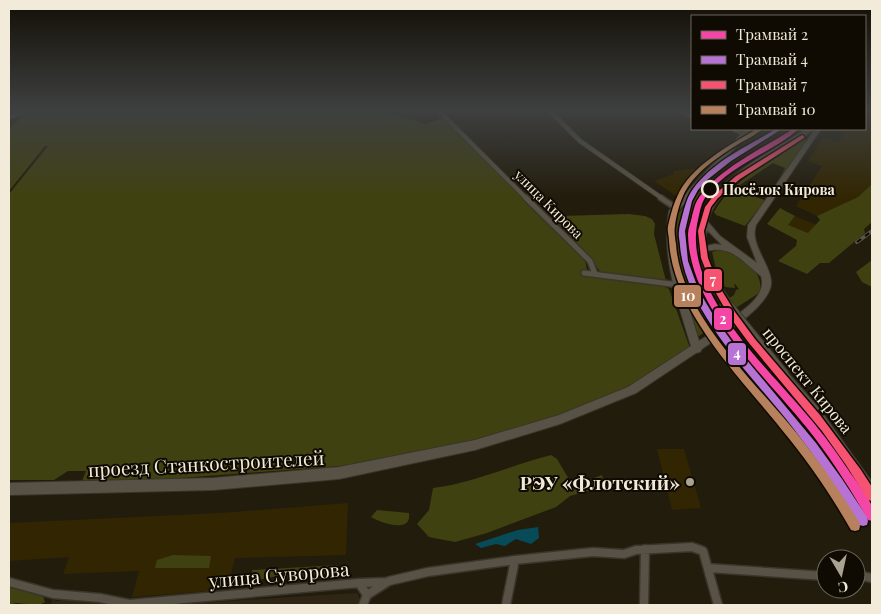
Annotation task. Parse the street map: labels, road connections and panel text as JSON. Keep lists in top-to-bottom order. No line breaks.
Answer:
{"streets":{"main road":["проспект Кирова","проезд Станкостроителей"],"street":["улица Кирова","улица Суворова"]},"places":["Посёлок Кирова","РЭУ «Флотский»"],"lines":["tram line 2","tram line 4","tram line 7","tram line 10"],"legend":["Трамвай 2","Трамвай 4","Трамвай 7","Трамвай 10"],"north":"bottom"}
